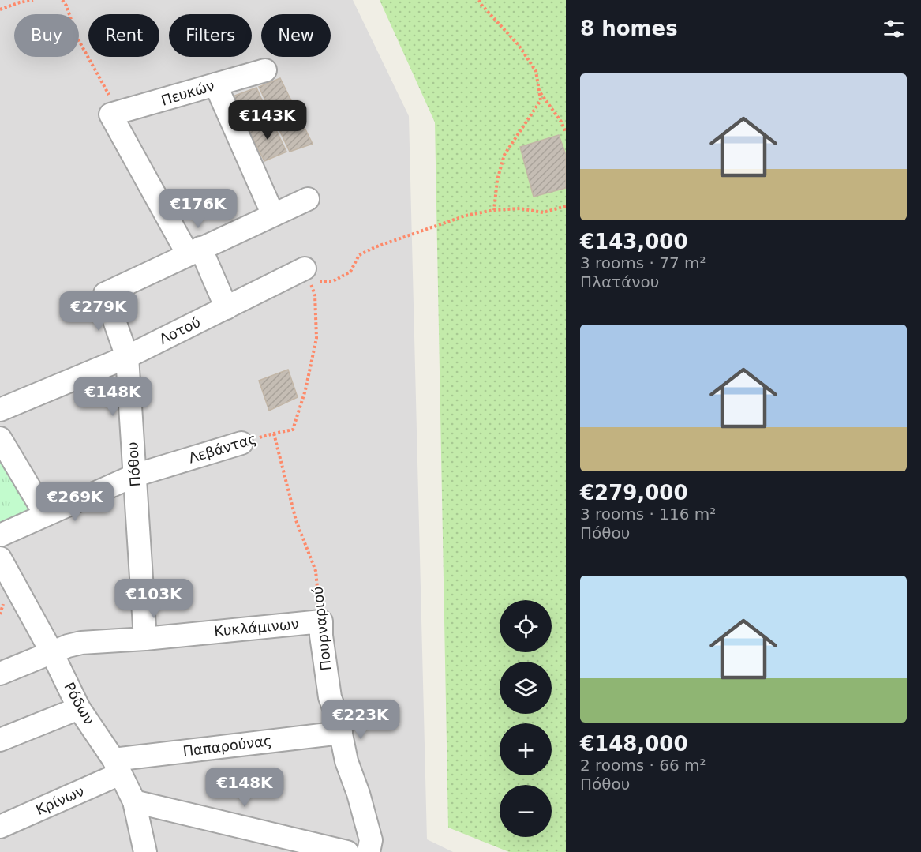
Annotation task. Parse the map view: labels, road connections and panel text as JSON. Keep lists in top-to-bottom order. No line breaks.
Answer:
{"streets":{"street":["Πευκών","Λοτού","Λεβάντας","Πόθου","Κυκλάμινων","Πουρναριού","Ρόδων","Παπαρούνας","Κρίνων"]},"crossings":[["Λοτού","Λεβάντας"],["Λοτού","Πόθου"],["Λεβάντας","Πόθου"],["Λεβάντας","Πουρναριού"],["Πόθου","Κυκλάμινων"],["Κυκλάμινων","Πουρναριού"],["Κυκλάμινων","Ρόδων"],["Πουρναριού","Παπαρούνας"],["Ρόδων","Παπαρούνας"],["Ρόδων","Κρίνων"],["Παπαρούνας","Κρίνων"]],"page":{"heading":"8 homes","chip":["Buy","Rent","Filters","New"],"list":[{"name":"€143,000","note":"3 rooms · 77 m² · Πλατάνου"},{"name":"€279,000","note":"3 rooms · 116 m² · Πόθου"},{"name":"€148,000","note":"2 rooms · 66 m² · Πόθου"}],"price":["€143K","€176K","€279K","€148K","€269K","€103K","€223K","€148K"],"map_buttons":["+","−"]}}
